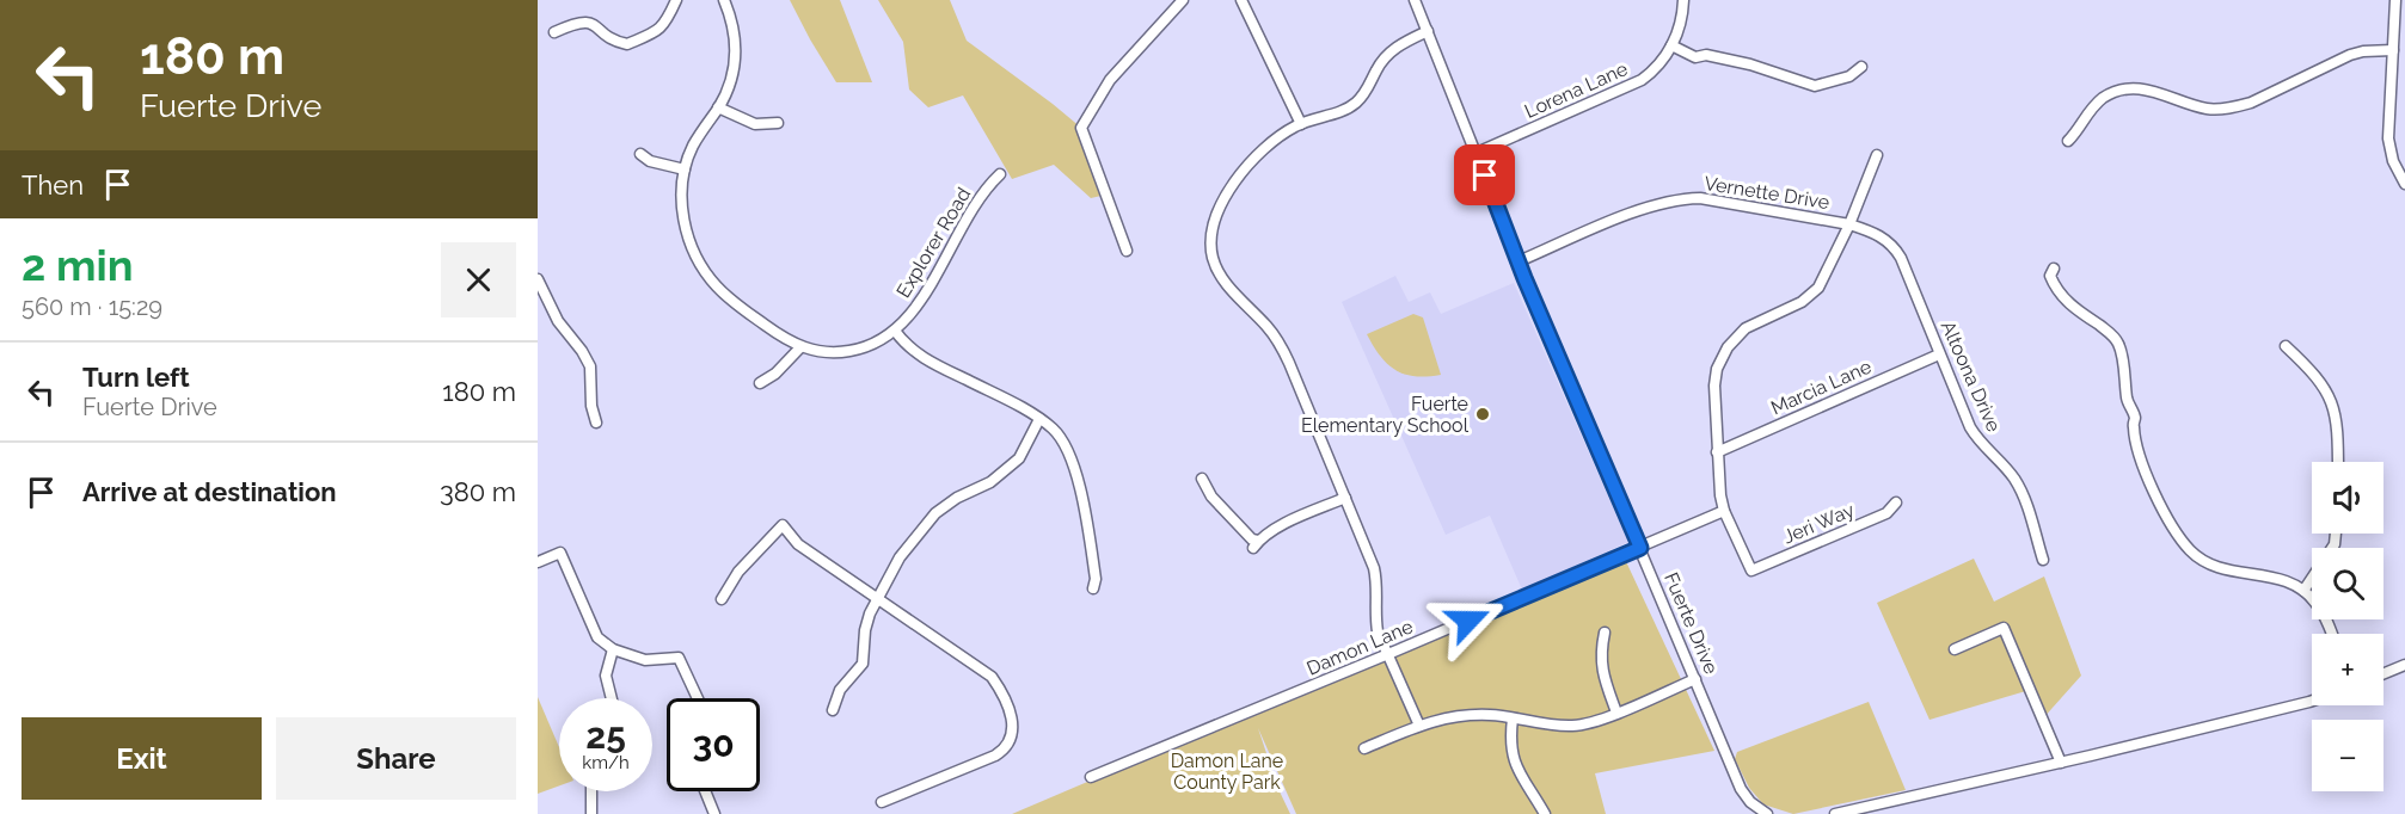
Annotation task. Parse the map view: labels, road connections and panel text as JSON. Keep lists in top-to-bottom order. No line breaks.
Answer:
{"streets":{"street":["Lorena Lane","Vernette Drive","Explorer Road","Altoona Drive","Marcia Lane","Jeri Way","Fuerte Drive","Damon Lane"]},"crossings":[["Lorena Lane","Fuerte Drive"],["Vernette Drive","Altoona Drive"],["Vernette Drive","Fuerte Drive"],["Altoona Drive","Marcia Lane"],["Fuerte Drive","Damon Lane"]],"parks":["Damon Lane County Park"],"places":["Fuerte Elementary School"],"page":{"turn":["180 m","Fuerte Drive"],"then":"Then","heading":["2 min","560 m · 15:29"],"list":[{"name":"Turn left","note":"Fuerte Drive","value":"180 m"},{"name":"Arrive at destination","value":"380 m"}],"map_buttons":["+","−"],"speed":"25 km/h","limit":"30","buttons":["Exit","Share"]}}
